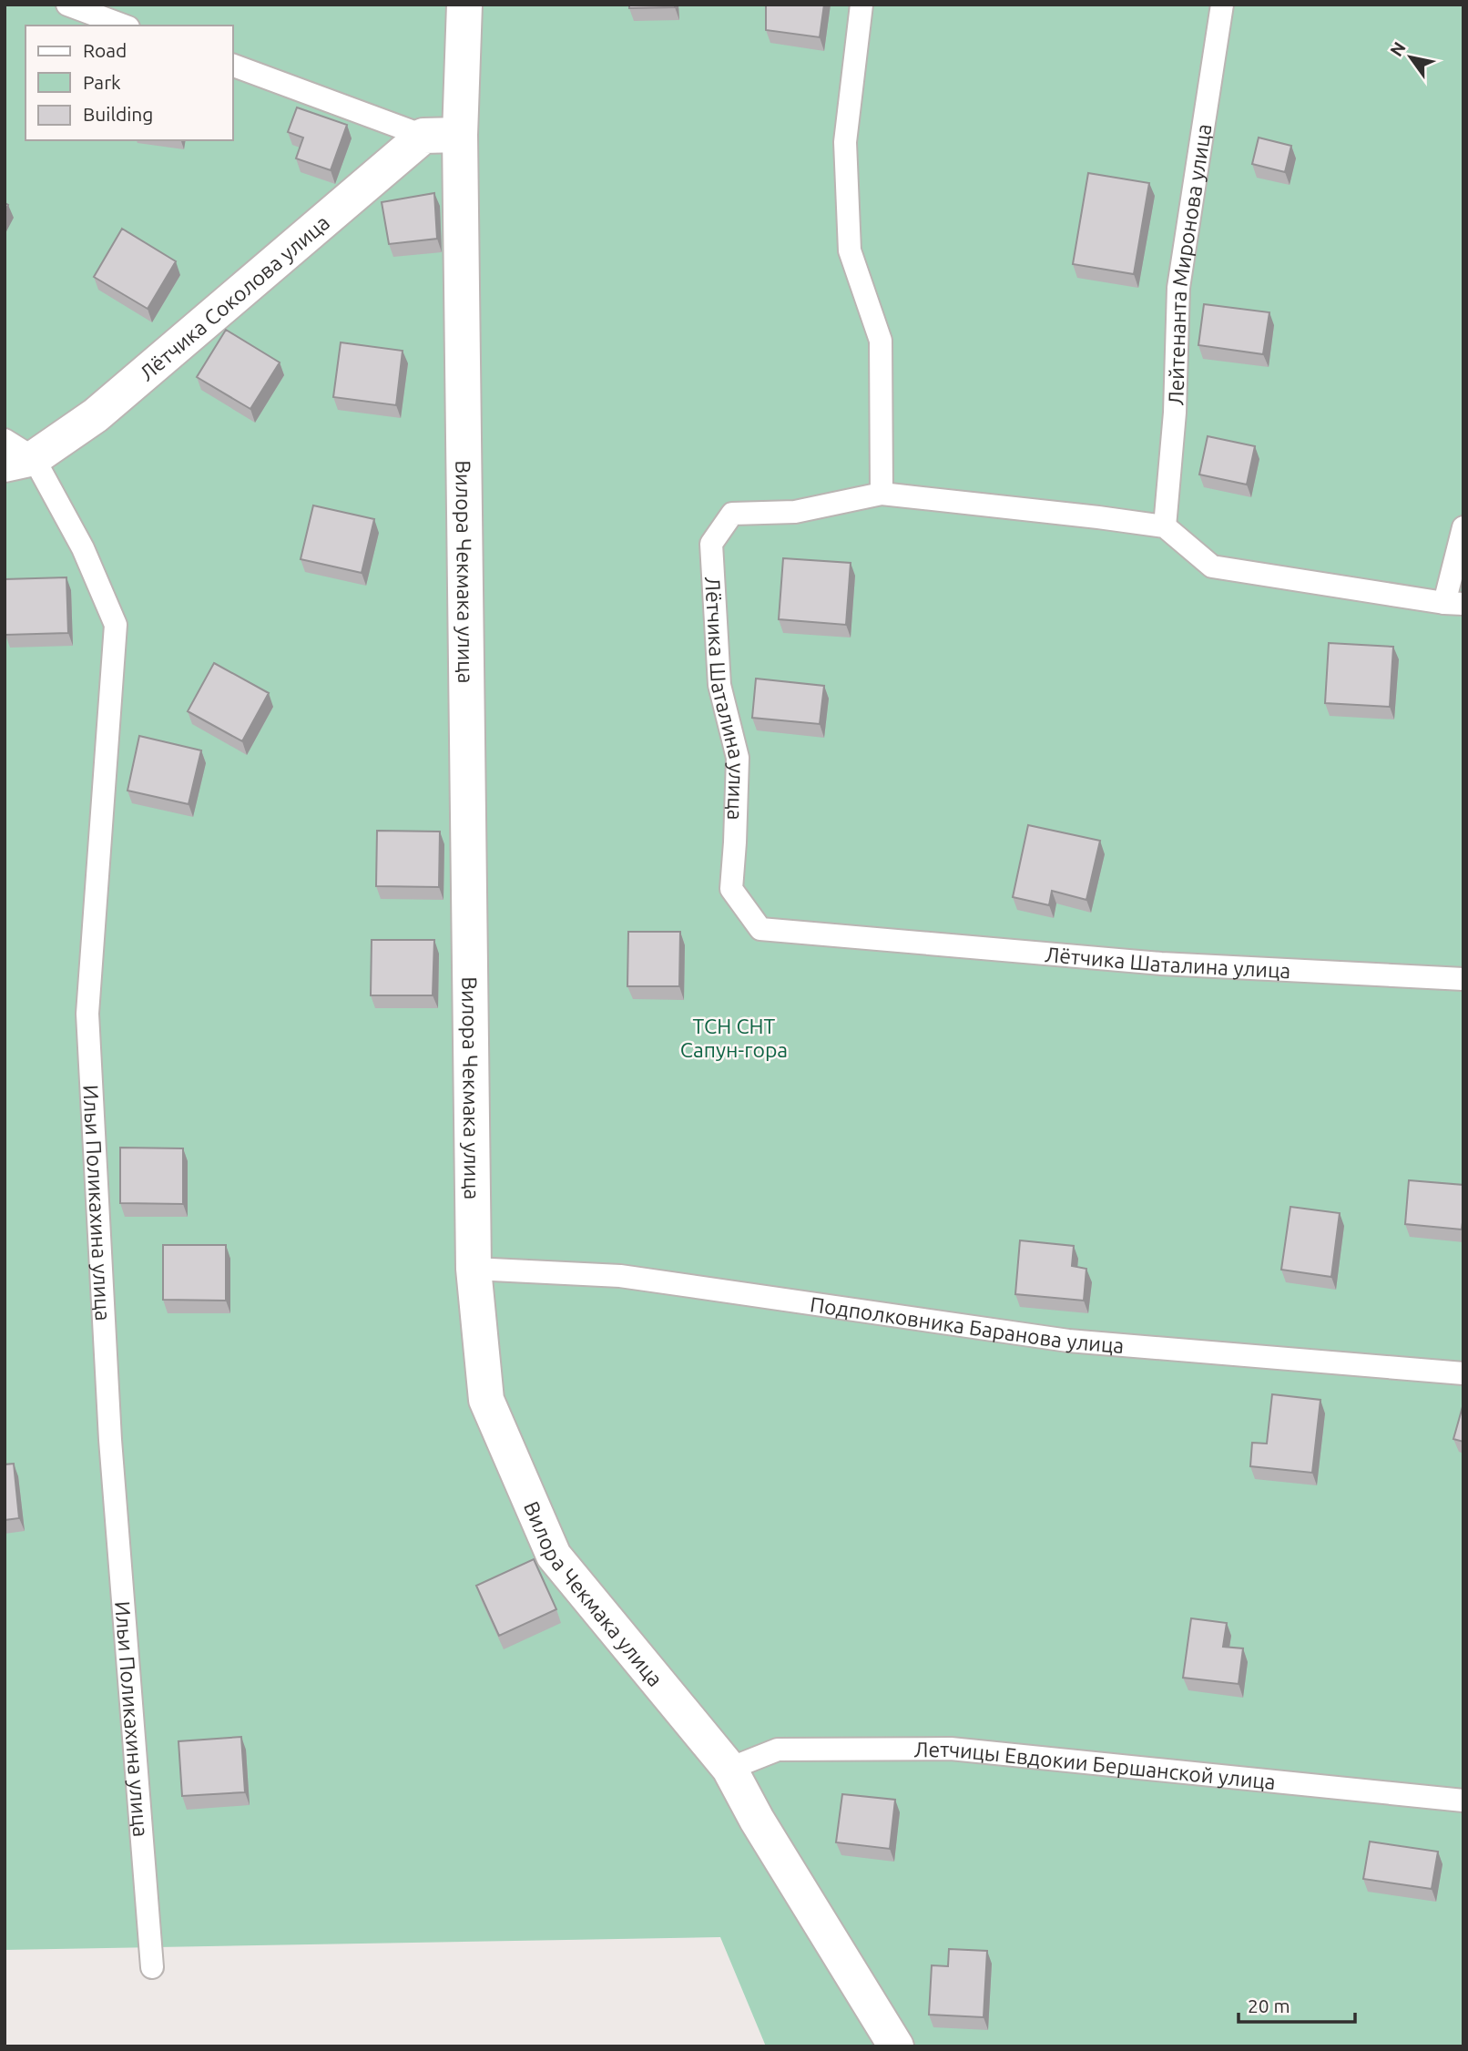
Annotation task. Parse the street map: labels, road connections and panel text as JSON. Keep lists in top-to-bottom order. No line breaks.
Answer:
{"streets":{"street":["Лётчика Соколова улица","Вилора Чекмака улица"],"lane":["Лейтенанта Миронова улица","Лётчика Шаталина улица","Ильи Поликахина улица","Подполковника Баранова улица","Летчицы Евдокии Бершанской улица"]},"crossings":[["Лейтенанта Миронова улица","Лётчика Шаталина улица"],["Лётчика Соколова улица","Ильи Поликахина улица"],["Вилора Чекмака улица","Подполковника Баранова улица"],["Вилора Чекмака улица","Летчицы Евдокии Бершанской улица"]],"parks":["ТСН СНТ Сапун-гора"],"legend":["Road","Park","Building"],"scale_bar":"20 m","north":"top left"}
